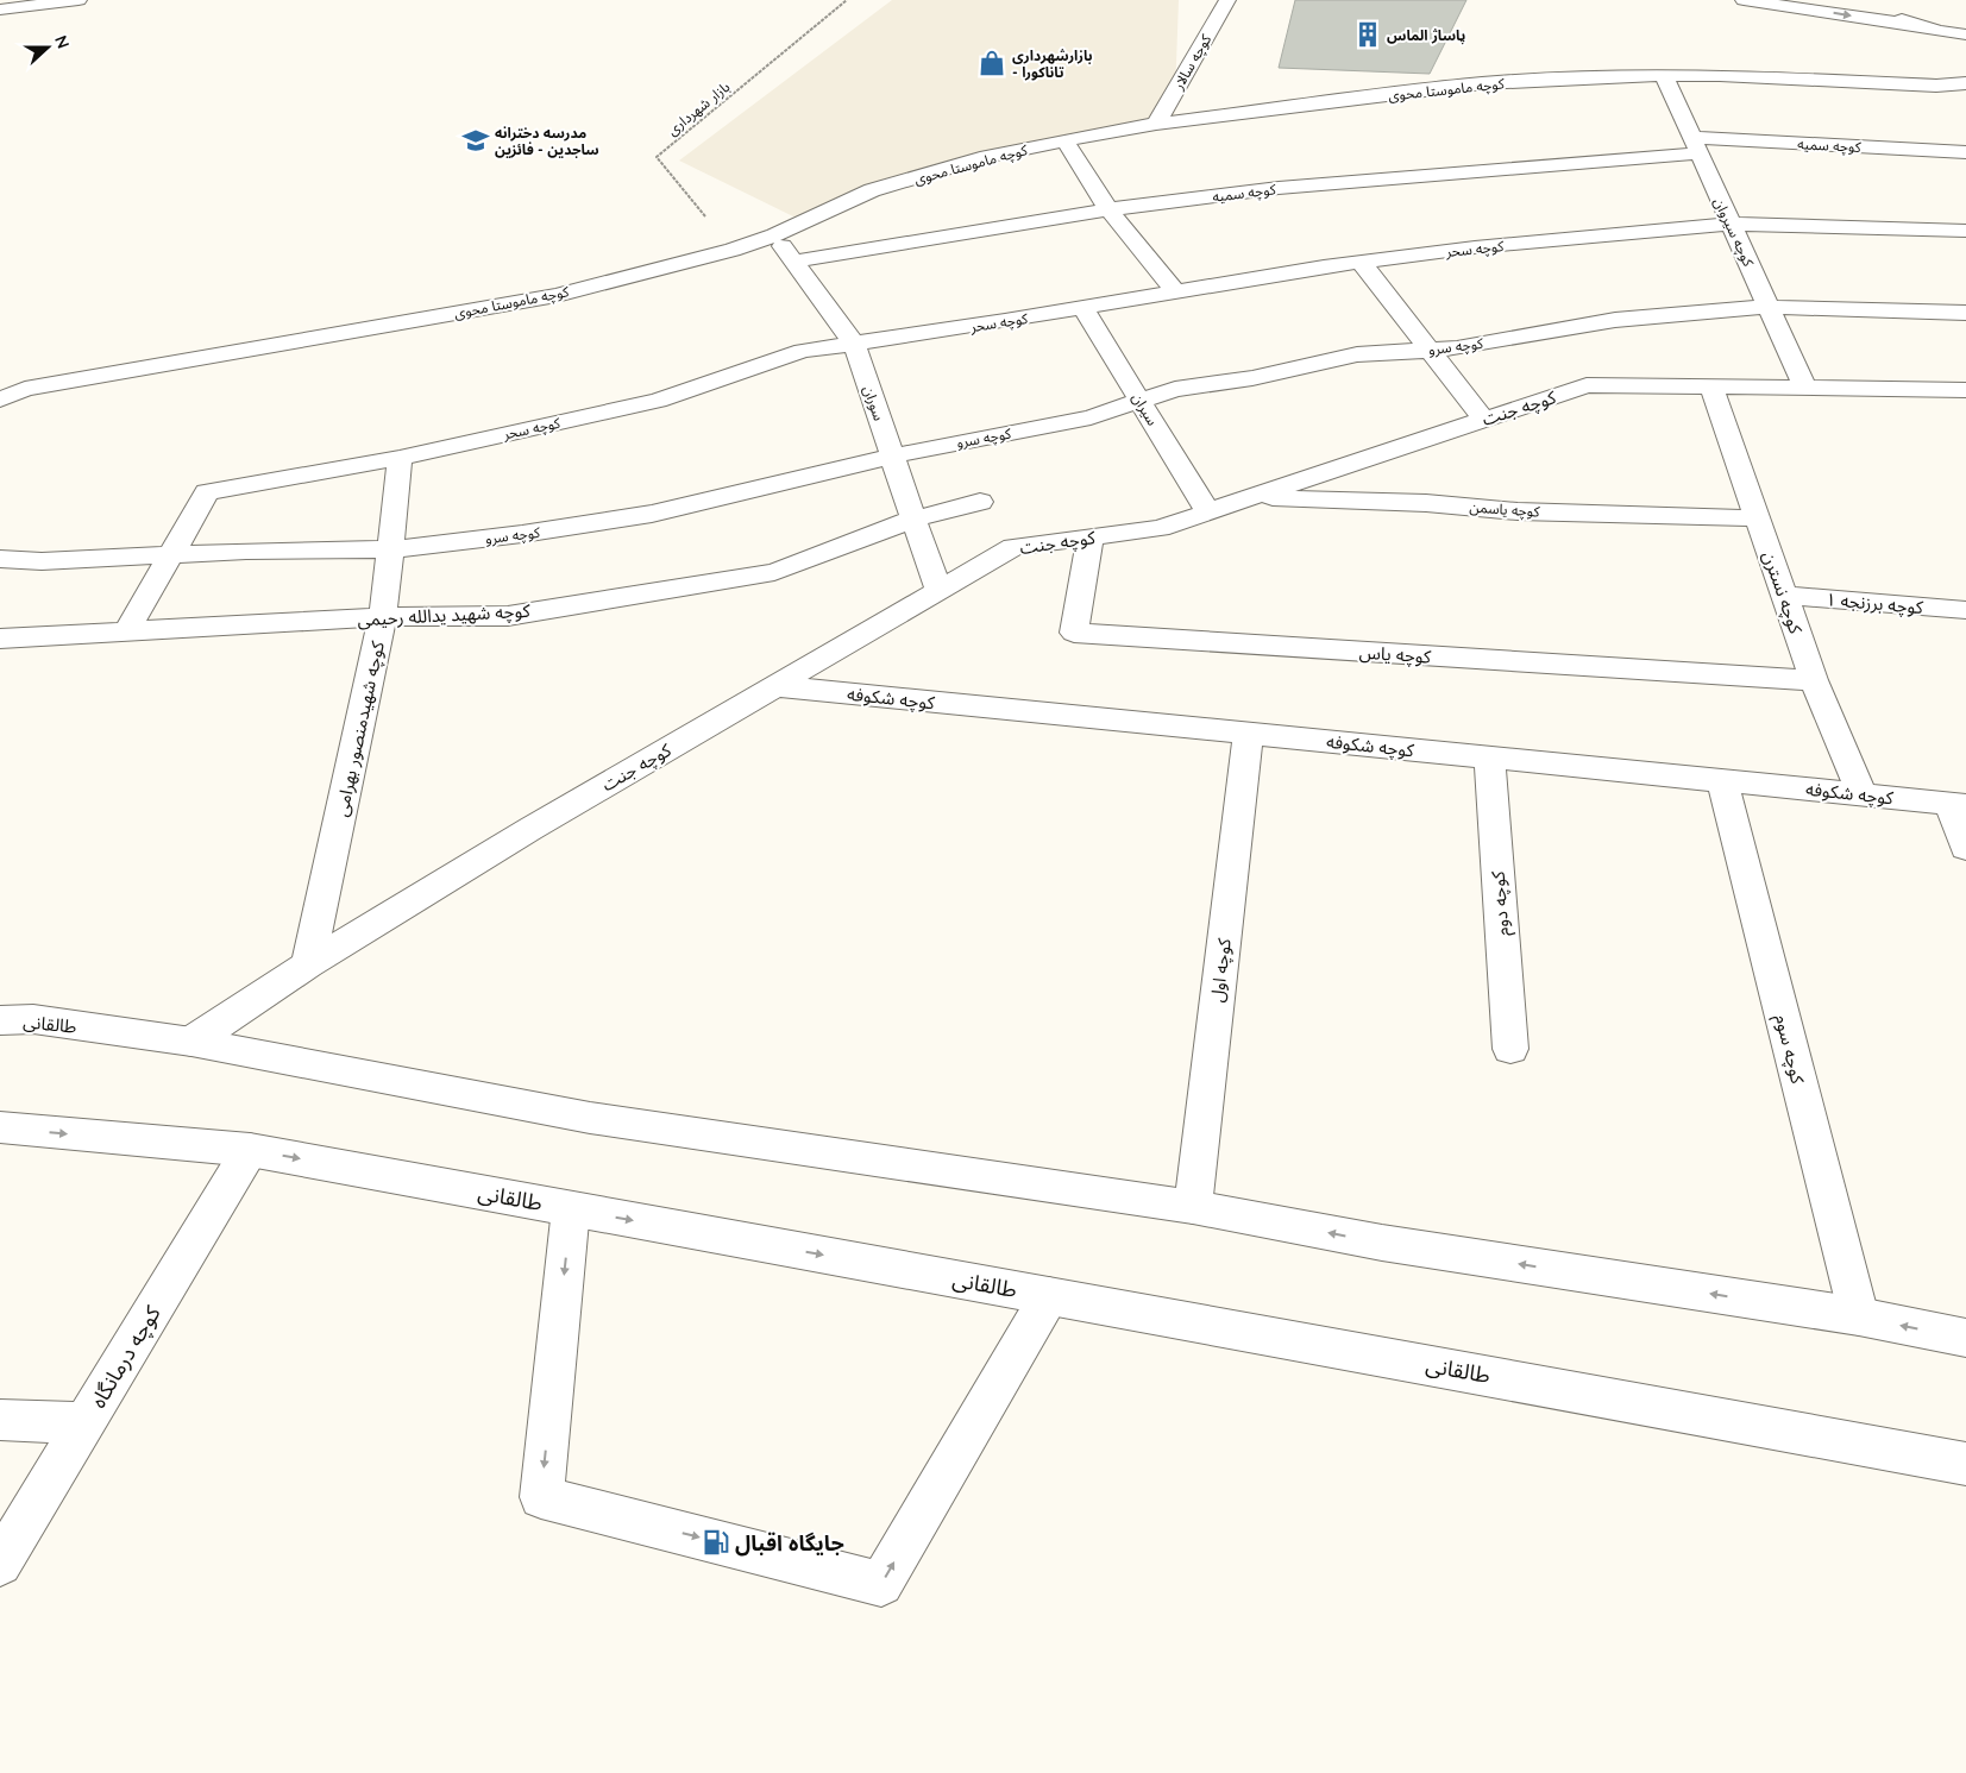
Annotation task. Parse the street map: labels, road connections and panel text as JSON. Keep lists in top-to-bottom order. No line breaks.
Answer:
{"streets":{"street":["کوچه سالار","کوچه ماموستا محوی","کوچه سمیه","کوچه سیروان","کوچه سحر","کوچه سرو","سوران","کوچه جنت","سیران","کوچه یاسمن","کوچه نسترن","کوچه برزنجه ۱","کوچه شهید یدالله رحیمی","کوچه یاس","کوچه شکوفه","کوچه شهیدمنصور بهرامی","کوچه دوم","کوچه اول","طالقانی","کوچه سوم","کوچه درمانگاه"],"path":["بازار شهرداری"]},"crossings":[["کوچه سالار","کوچه ماموستا محوی"],["کوچه ماموستا محوی","بازار شهرداری"],["کوچه ماموستا محوی","کوچه سیروان"],["کوچه ماموستا محوی","سوران"],["کوچه سمیه","کوچه سیروان"],["کوچه سمیه","سوران"],["کوچه سیروان","کوچه سحر"],["کوچه سیروان","کوچه سرو"],["کوچه سیروان","کوچه جنت"],["کوچه سحر","کوچه سرو"],["کوچه سحر","سوران"],["کوچه سحر","سیران"],["کوچه سحر","کوچه شهید یدالله رحیمی"],["کوچه سحر","کوچه شهیدمنصور بهرامی"],["کوچه سرو","سوران"],["کوچه سرو","سیران"],["کوچه سرو","کوچه شهیدمنصور بهرامی"],["سوران","کوچه جنت"],["سوران","کوچه شهید یدالله رحیمی"],["کوچه جنت","سیران"],["کوچه جنت","کوچه یاسمن"],["کوچه جنت","کوچه نسترن"],["کوچه جنت","کوچه یاس"],["کوچه جنت","کوچه شکوفه"],["کوچه جنت","کوچه شهیدمنصور بهرامی"],["کوچه جنت","طالقانی"],["کوچه یاسمن","کوچه نسترن"],["کوچه نسترن","کوچه برزنجه ۱"],["کوچه نسترن","کوچه یاس"],["کوچه نسترن","کوچه شکوفه"],["کوچه شهید یدالله رحیمی","کوچه شهیدمنصور بهرامی"],["کوچه شکوفه","کوچه دوم"],["کوچه شکوفه","کوچه اول"],["کوچه شکوفه","کوچه سوم"],["کوچه اول","طالقانی"],["طالقانی","کوچه سوم"],["طالقانی","کوچه درمانگاه"]],"places":{"building":["پاساژ الماس"],"shop":["بازارشهرداری - تاناکورا"],"school or university":["مدرسه دخترانه ساجدین - فائزین"],"fuel station":["جایگاه اقبال"]},"north":"right"}
